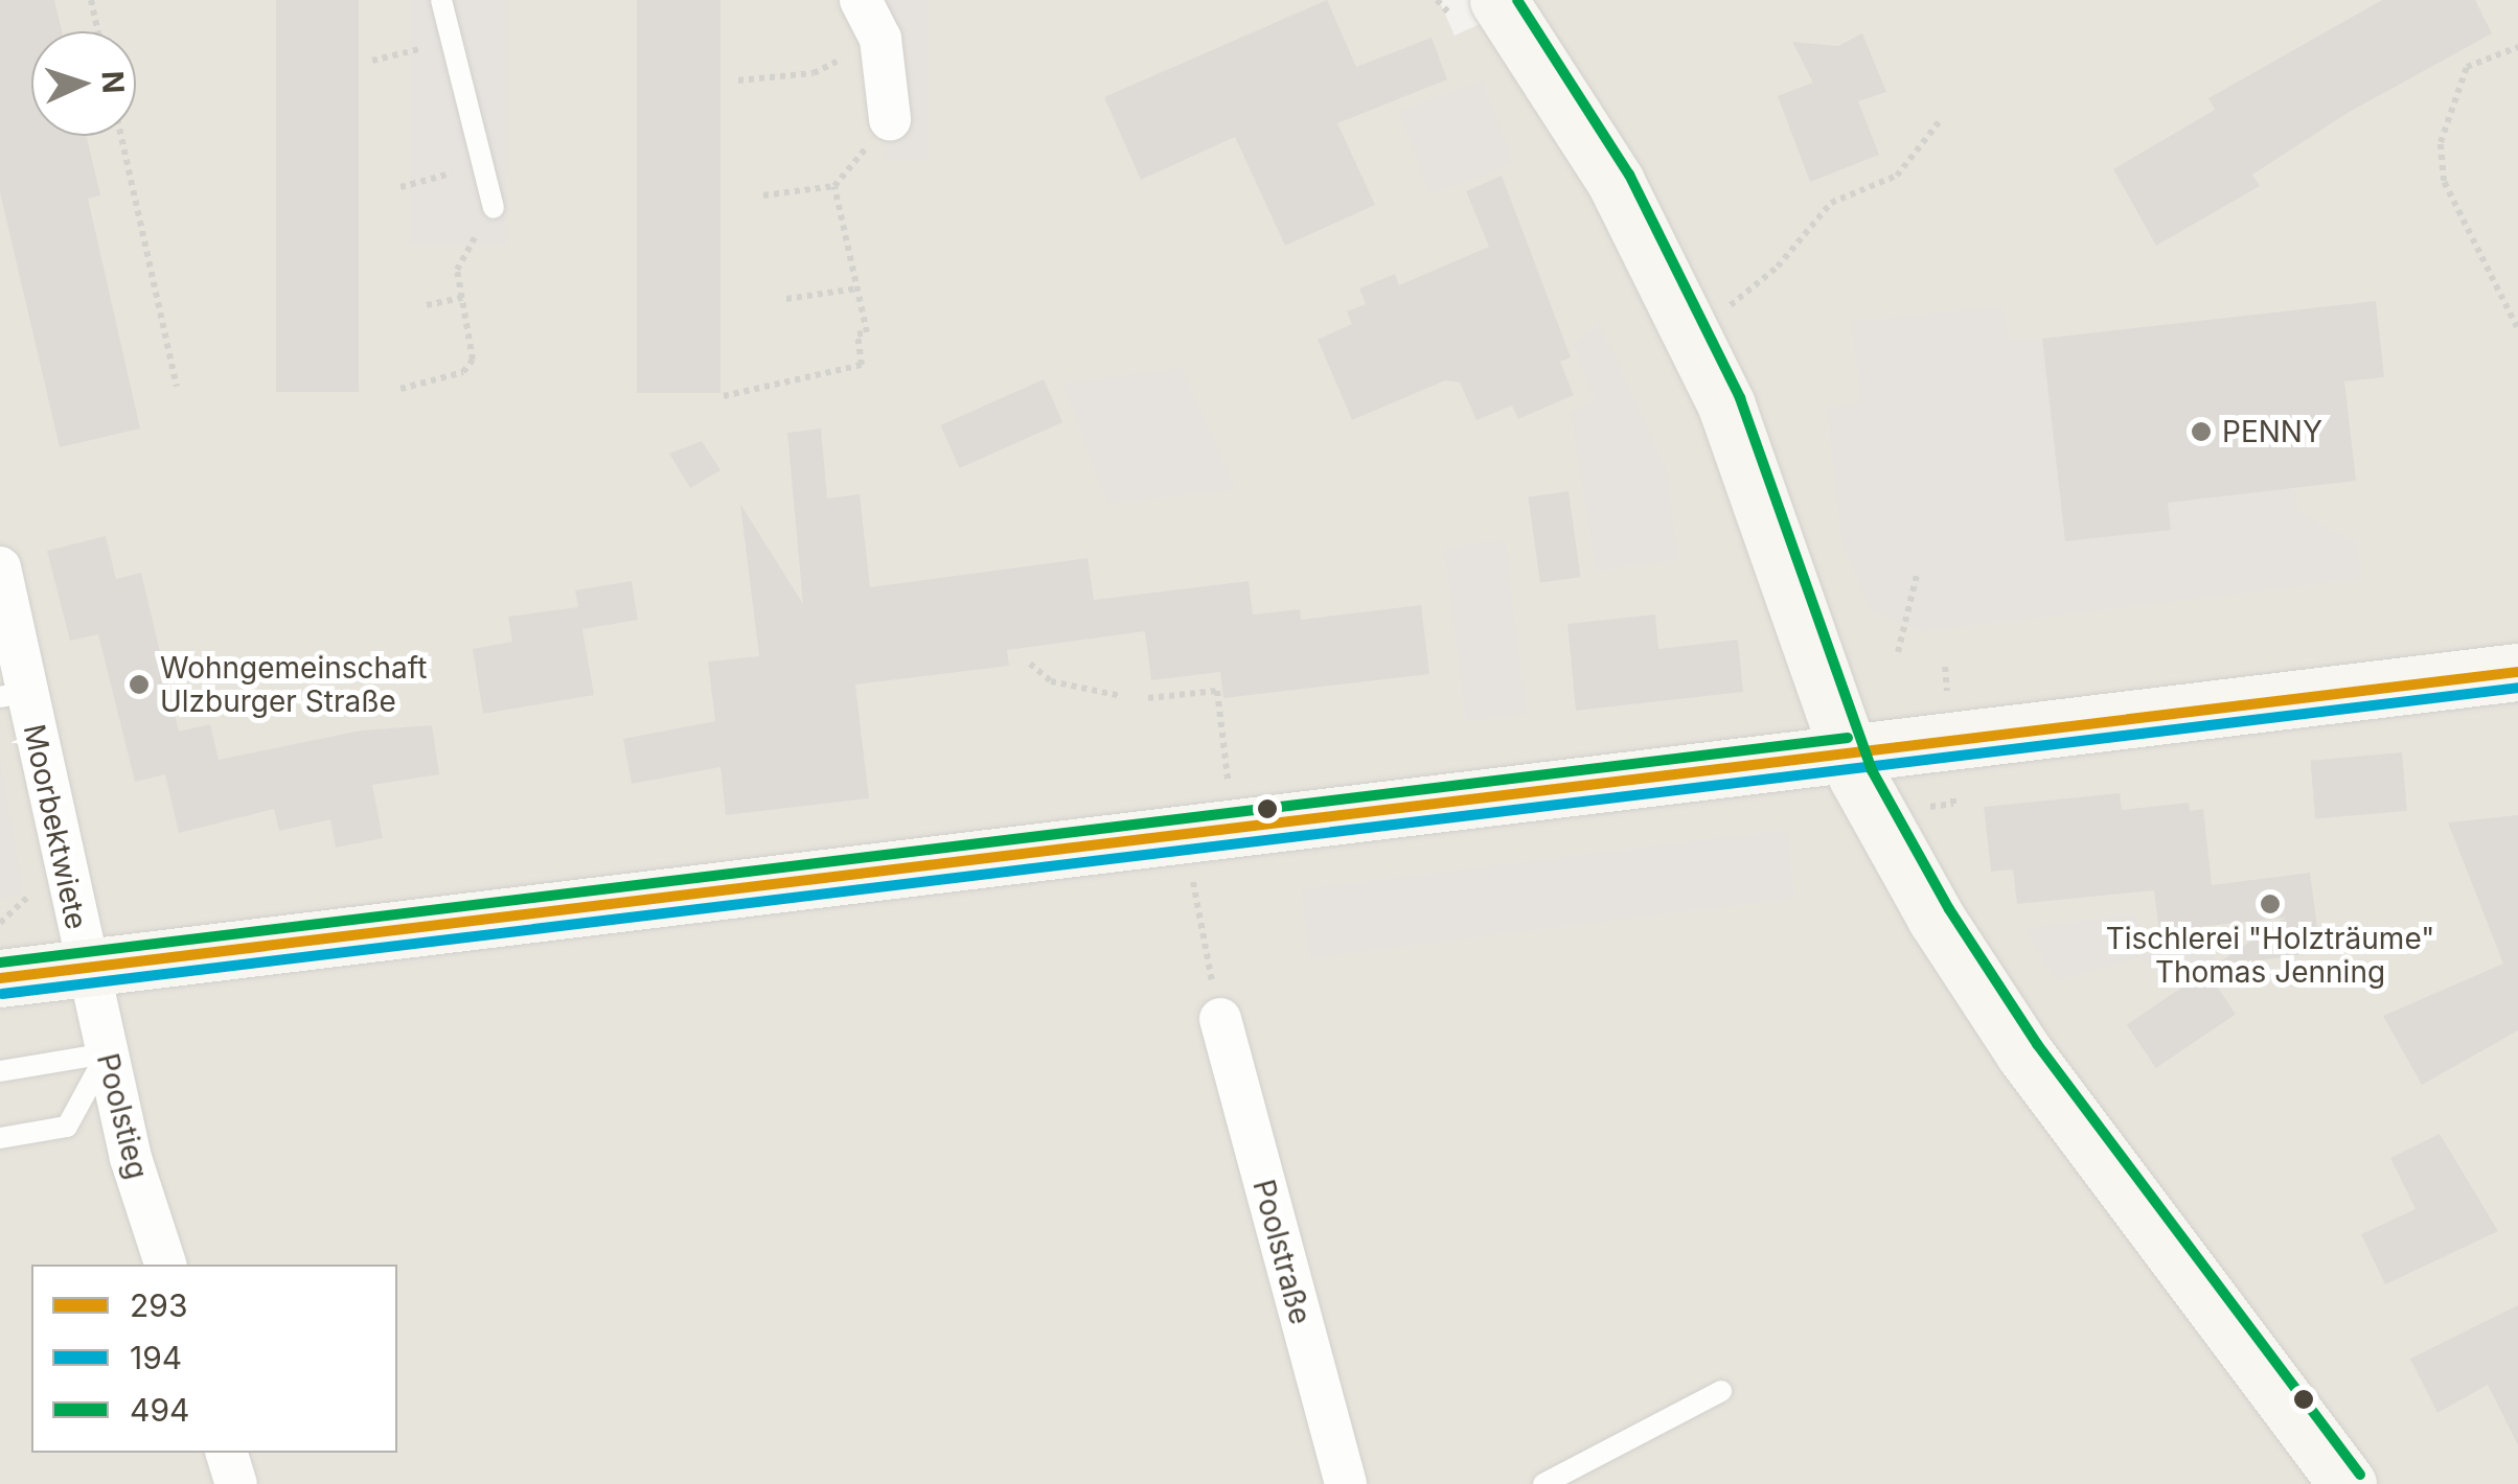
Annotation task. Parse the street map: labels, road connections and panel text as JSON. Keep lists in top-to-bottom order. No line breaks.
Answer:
{"streets":{"street":["Moorbektwiete","Poolstieg","Poolstraße"]},"crossings":[["Moorbektwiete","Poolstieg"]],"places":["PENNY","Wohngemeinschaft Ulzburger Straße","Tischlerei \"Holzträume\" Thomas Jenning"],"lines":["transit line 494","transit line 293","transit line 194"],"legend":["293","194","494"],"north":"right"}
